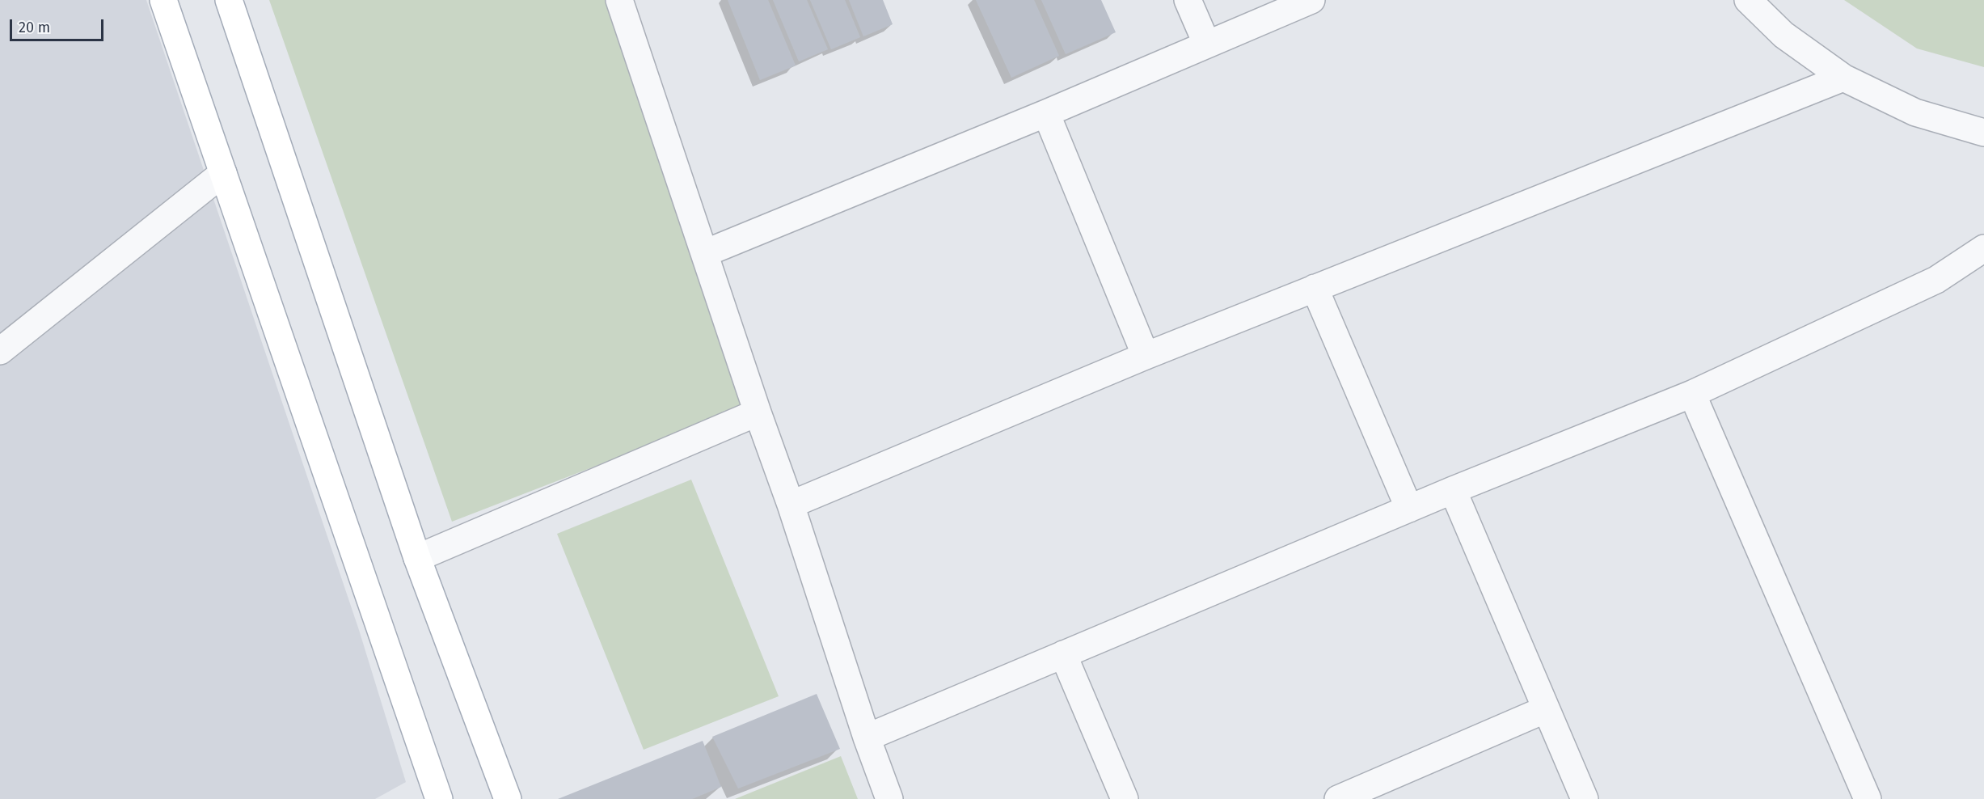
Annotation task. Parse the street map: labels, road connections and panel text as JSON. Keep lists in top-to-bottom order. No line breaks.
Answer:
{"scale_bar":"20 m"}
